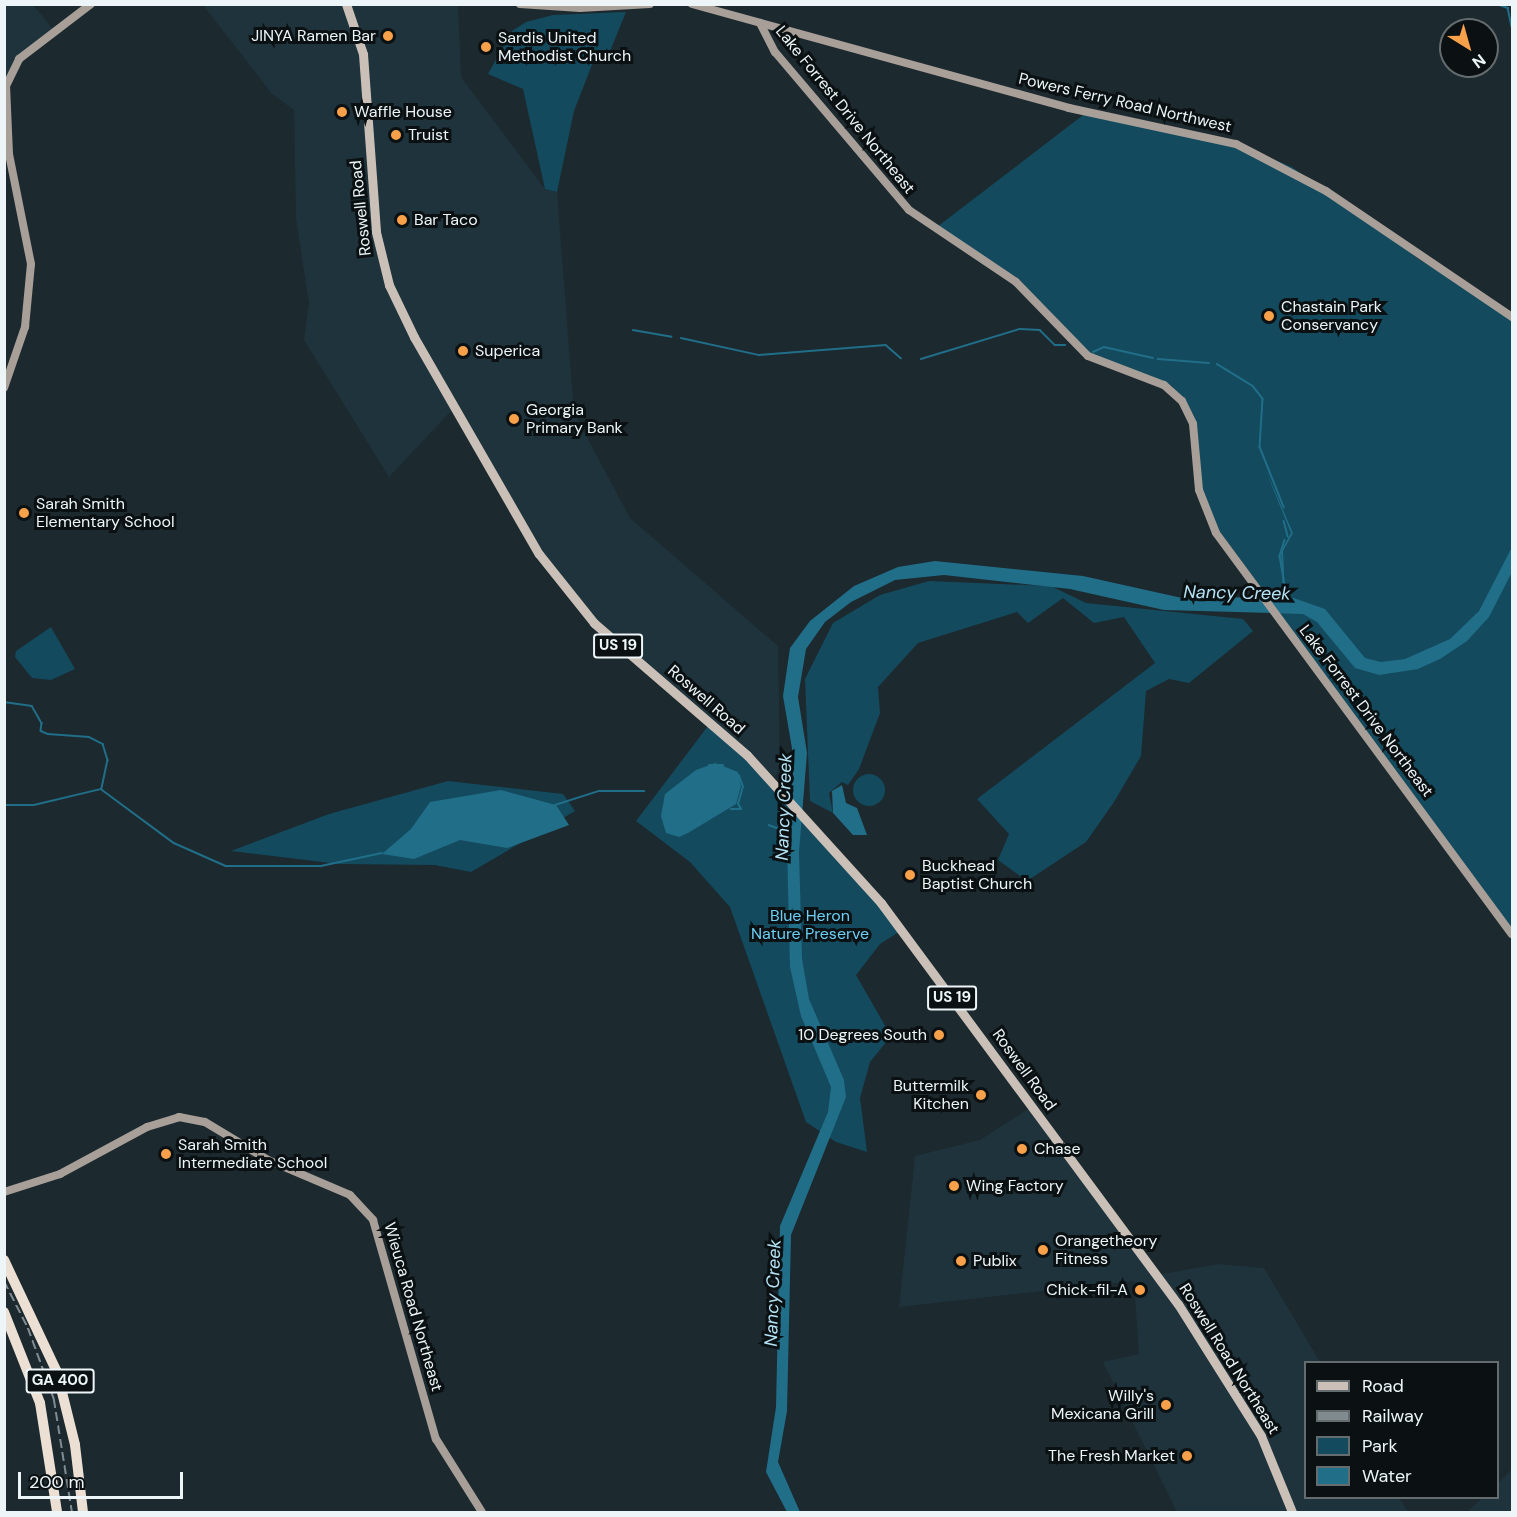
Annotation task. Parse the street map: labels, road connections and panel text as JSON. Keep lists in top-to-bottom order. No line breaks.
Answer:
{"streets":{"highway":["GA 400"],"main road":["Roswell Road","US 19","Roswell Road Northeast"],"street":["Powers Ferry Road Northwest","Lake Forrest Drive Northeast","Wieuca Road Northeast"]},"crossings":[["Powers Ferry Road Northwest","Lake Forrest Drive Northeast"],["Roswell Road","Roswell Road Northeast"]],"water":["Nancy Creek"],"parks":["Blue Heron Nature Preserve"],"places":["JINYA Ramen Bar","Sardis United Methodist Church","Waffle House","Truist","Bar Taco","Chastain Park Conservancy","Superica","Georgia Primary Bank","Sarah Smith Elementary School","Buckhead Baptist Church","10 Degrees South","Buttermilk Kitchen","Chase","Sarah Smith Intermediate School","Wing Factory","Orangetheory Fitness","Publix","Chick-fil-A","Willy's Mexicana Grill","The Fresh Market"],"legend":["Road","Railway","Park","Water"],"scale_bar":"200 m","north":"bottom right"}
